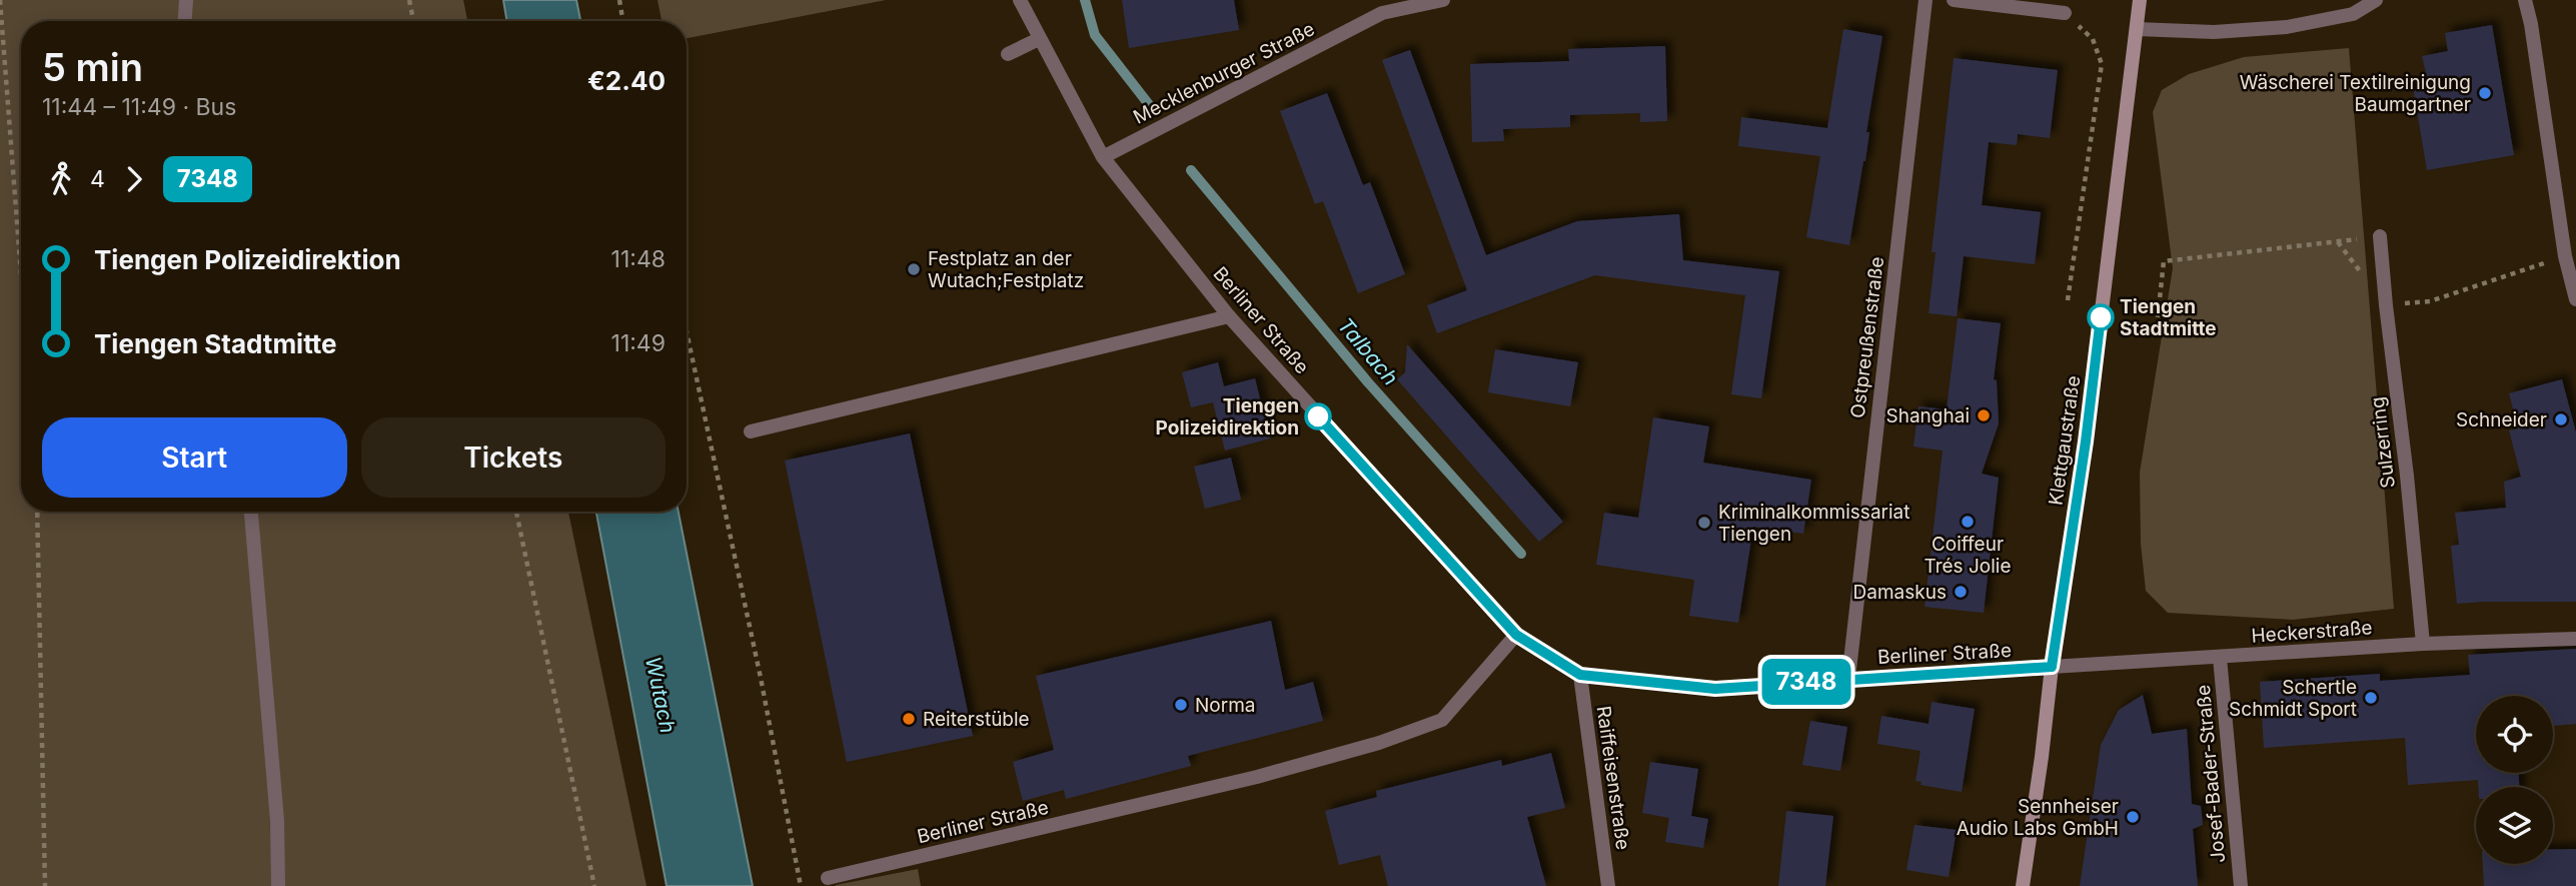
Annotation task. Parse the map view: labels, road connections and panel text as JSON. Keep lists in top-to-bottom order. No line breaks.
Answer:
{"streets":{"main road":["Klettgaustraße"],"street":["Mecklenburger Straße","Berliner Straße","Ostpreußenstraße","Sulzerring","Heckerstraße","Josef-Bader-Straße","Raiffeisenstraße"]},"crossings":[["Mecklenburger Straße","Berliner Straße"],["Berliner Straße","Ostpreußenstraße"],["Berliner Straße","Klettgaustraße"],["Berliner Straße","Heckerstraße"],["Berliner Straße","Raiffeisenstraße"],["Klettgaustraße","Heckerstraße"],["Sulzerring","Heckerstraße"],["Heckerstraße","Josef-Bader-Straße"]],"water":["Talbach","Wutach"],"places":["Wäscherei Textilreinigung Baumgartner","Festplatz an der Wutach;Festplatz","Tiengen Stadtmitte","Shanghai","Tiengen Polizeidirektion","Schneider","Coiffeur Trés Jolie","Kriminalkommissariat Tiengen","Damaskus","Schertle Schmidt Sport","Norma","Reiterstüble","Sennheiser Audio Labs GmbH"],"lines":["bus line 7348"],"page":{"on_map":"7348","heading":["5 min","11:44 – 11:49 · Bus","€2.40"],"legs":["4","7348"],"list":[{"name":"Tiengen Polizeidirektion","value":"11:48"},{"name":"Tiengen Stadtmitte","value":"11:49"}],"buttons":["Start","Tickets"]}}
